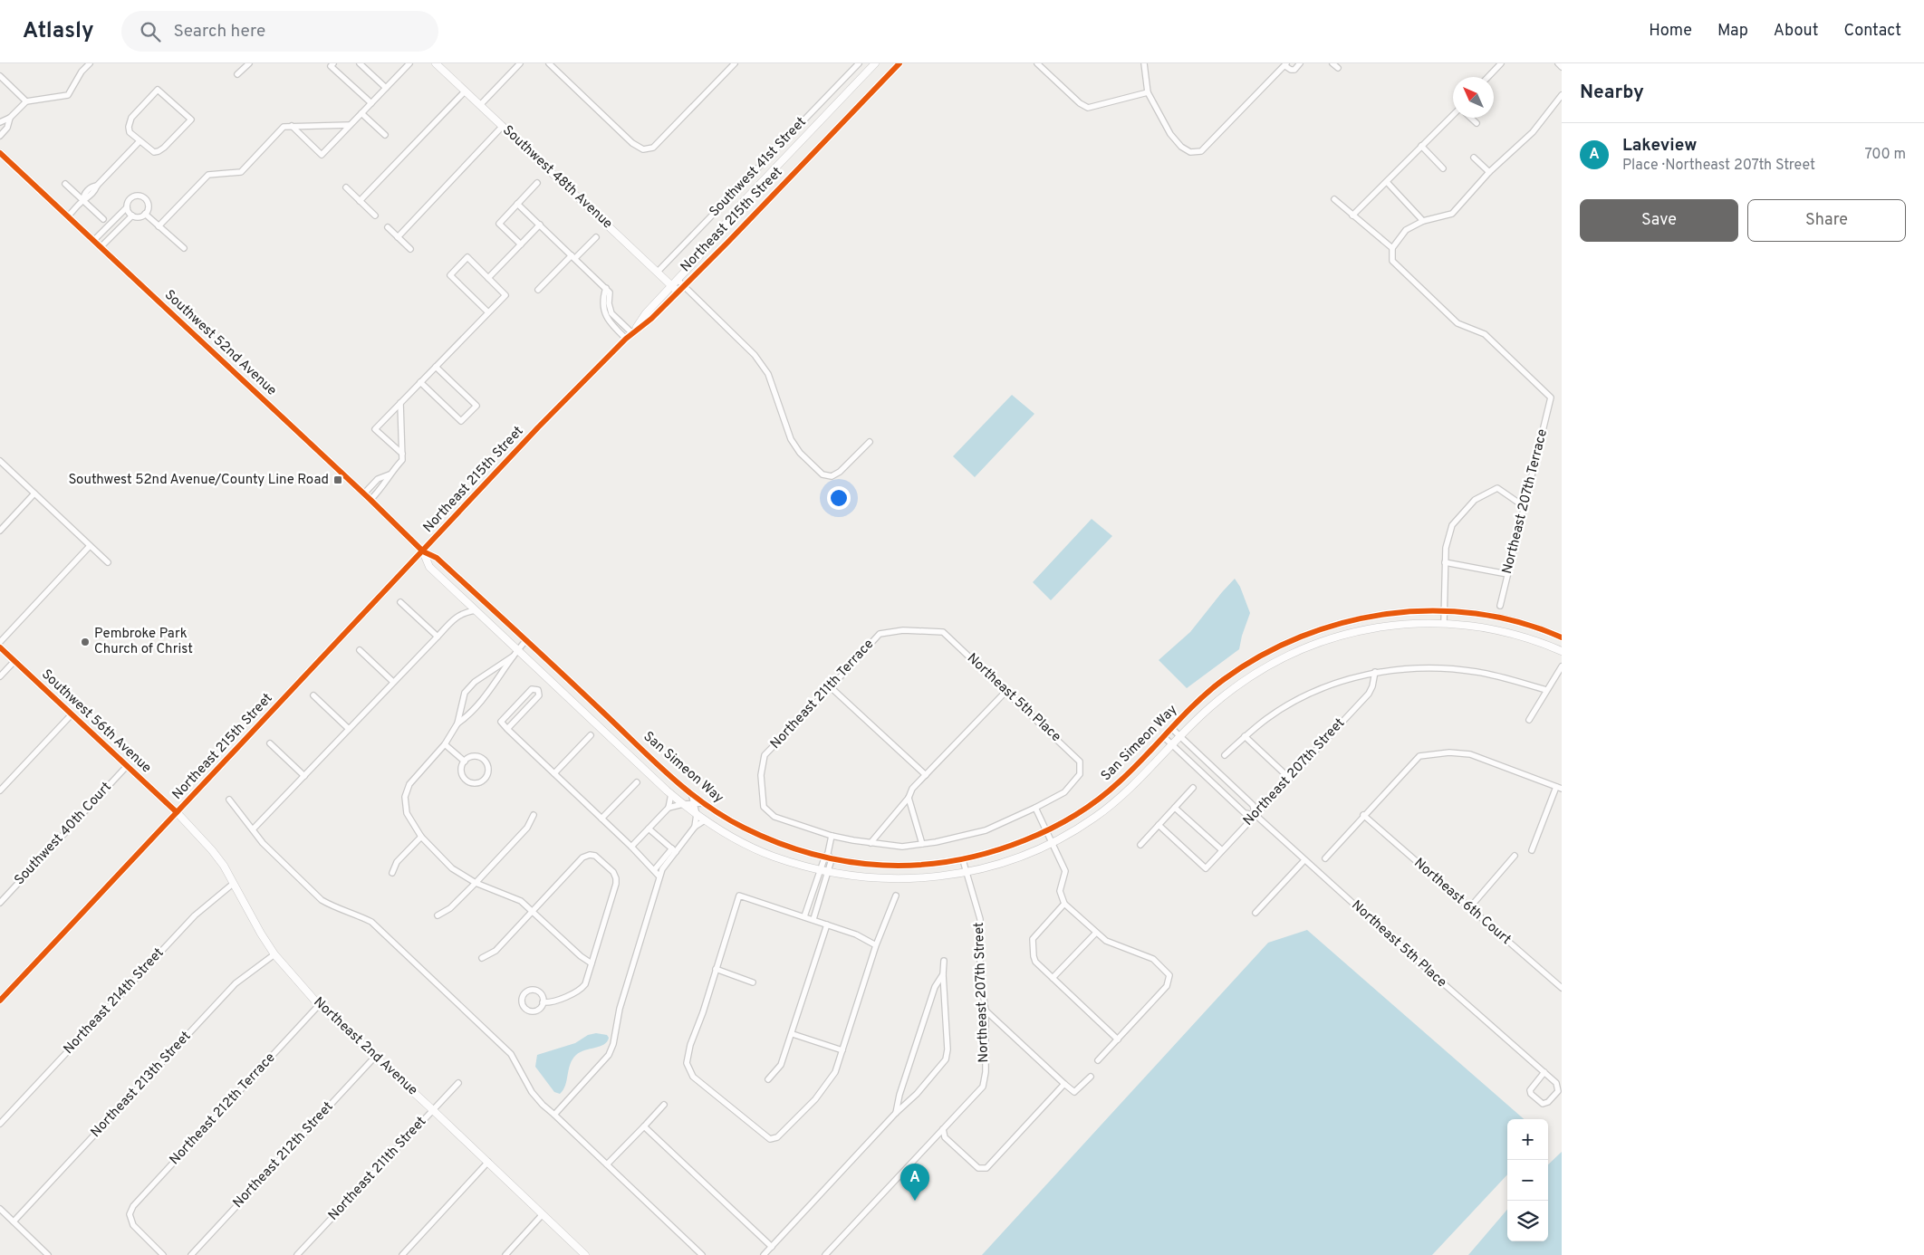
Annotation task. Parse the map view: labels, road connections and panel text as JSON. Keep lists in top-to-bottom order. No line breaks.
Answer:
{"streets":{"street":["Southwest 41st Street","Southwest 48th Avenue","Northeast 215th Street","Southwest 52nd Avenue","Northeast 207th Terrace","Northeast 211th Terrace","Northeast 5th Place","Southwest 56th Avenue","San Simeon Way","Northeast 207th Street","Southwest 40th Court","Northeast 6th Court","Northeast 214th Street","Northeast 2nd Avenue","Northeast 213th Street","Northeast 212th Terrace","Northeast 212th Street","Northeast 211th Street"]},"crossings":[["Southwest 41st Street","Southwest 48th Avenue"],["Southwest 48th Avenue","Northeast 215th Street"],["Northeast 215th Street","Southwest 52nd Avenue"],["Northeast 215th Street","Southwest 56th Avenue"],["Northeast 215th Street","San Simeon Way"],["Northeast 215th Street","Northeast 2nd Avenue"],["Southwest 52nd Avenue","San Simeon Way"],["Northeast 211th Terrace","Northeast 5th Place"],["Northeast 5th Place","San Simeon Way"],["Northeast 5th Place","Northeast 207th Street"],["Southwest 56th Avenue","Southwest 40th Court"],["Southwest 56th Avenue","Northeast 2nd Avenue"],["San Simeon Way","Northeast 207th Street"],["Northeast 214th Street","Northeast 2nd Avenue"],["Northeast 2nd Avenue","Northeast 213th Street"],["Northeast 2nd Avenue","Northeast 212th Terrace"],["Northeast 2nd Avenue","Northeast 212th Street"],["Northeast 2nd Avenue","Northeast 211th Street"]],"places":{"transit":["Southwest 52nd Avenue/County Line Road"],"other":["Pembroke Park Church of Christ"]},"north":"top left","page":{"header":"Atlasly","search":"Search here","nav":["Home","Map","About","Contact"],"heading":"Nearby","list":[{"mark":"A","name":"Lakeview","note":"Place · Northeast 207th Street","value":"700 m"}],"buttons":["Save","Share"],"map_buttons":["+","−"],"pins":"A"}}
